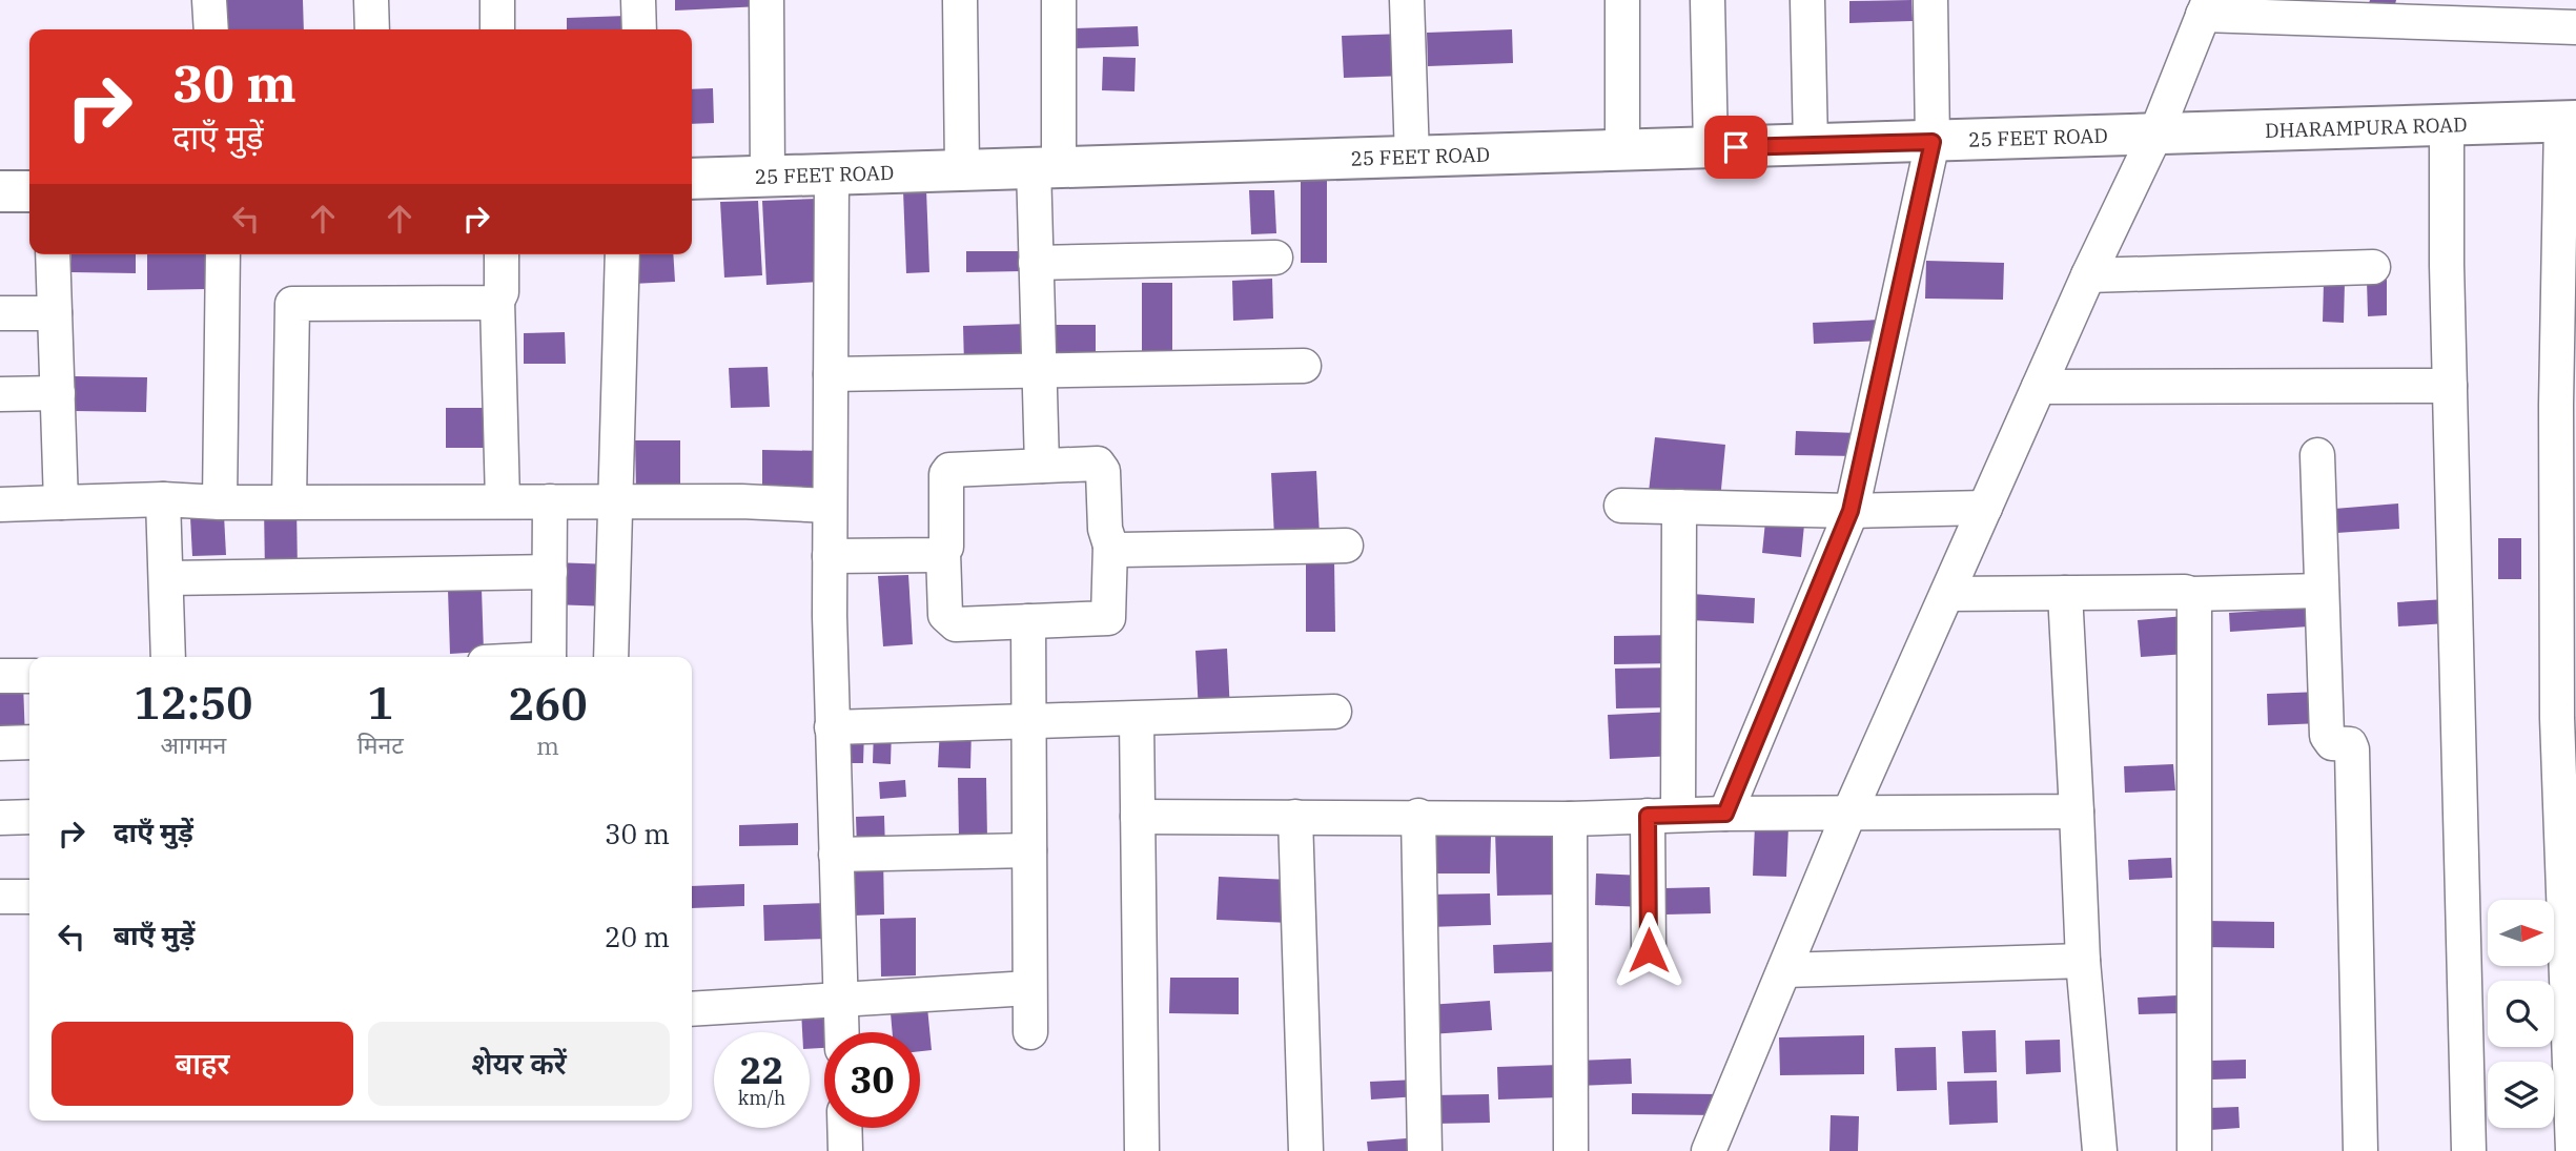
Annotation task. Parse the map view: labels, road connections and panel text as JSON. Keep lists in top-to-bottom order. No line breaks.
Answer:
{"streets":{"street":["DHARAMPURA ROAD","25 FEET ROAD"]},"crossings":[["DHARAMPURA ROAD","25 FEET ROAD"]],"north":"right","page":{"turn":["30 m","दाएँ मुड़ें"],"eta":["12:50","आगमन","1","मिनट","260","m"],"list":[{"name":"दाएँ मुड़ें","value":"30 m"},{"name":"बाएँ मुड़ें","value":"20 m"}],"buttons":["बाहर","शेयर करें"],"speed":"22 km/h","limit":"30"}}
